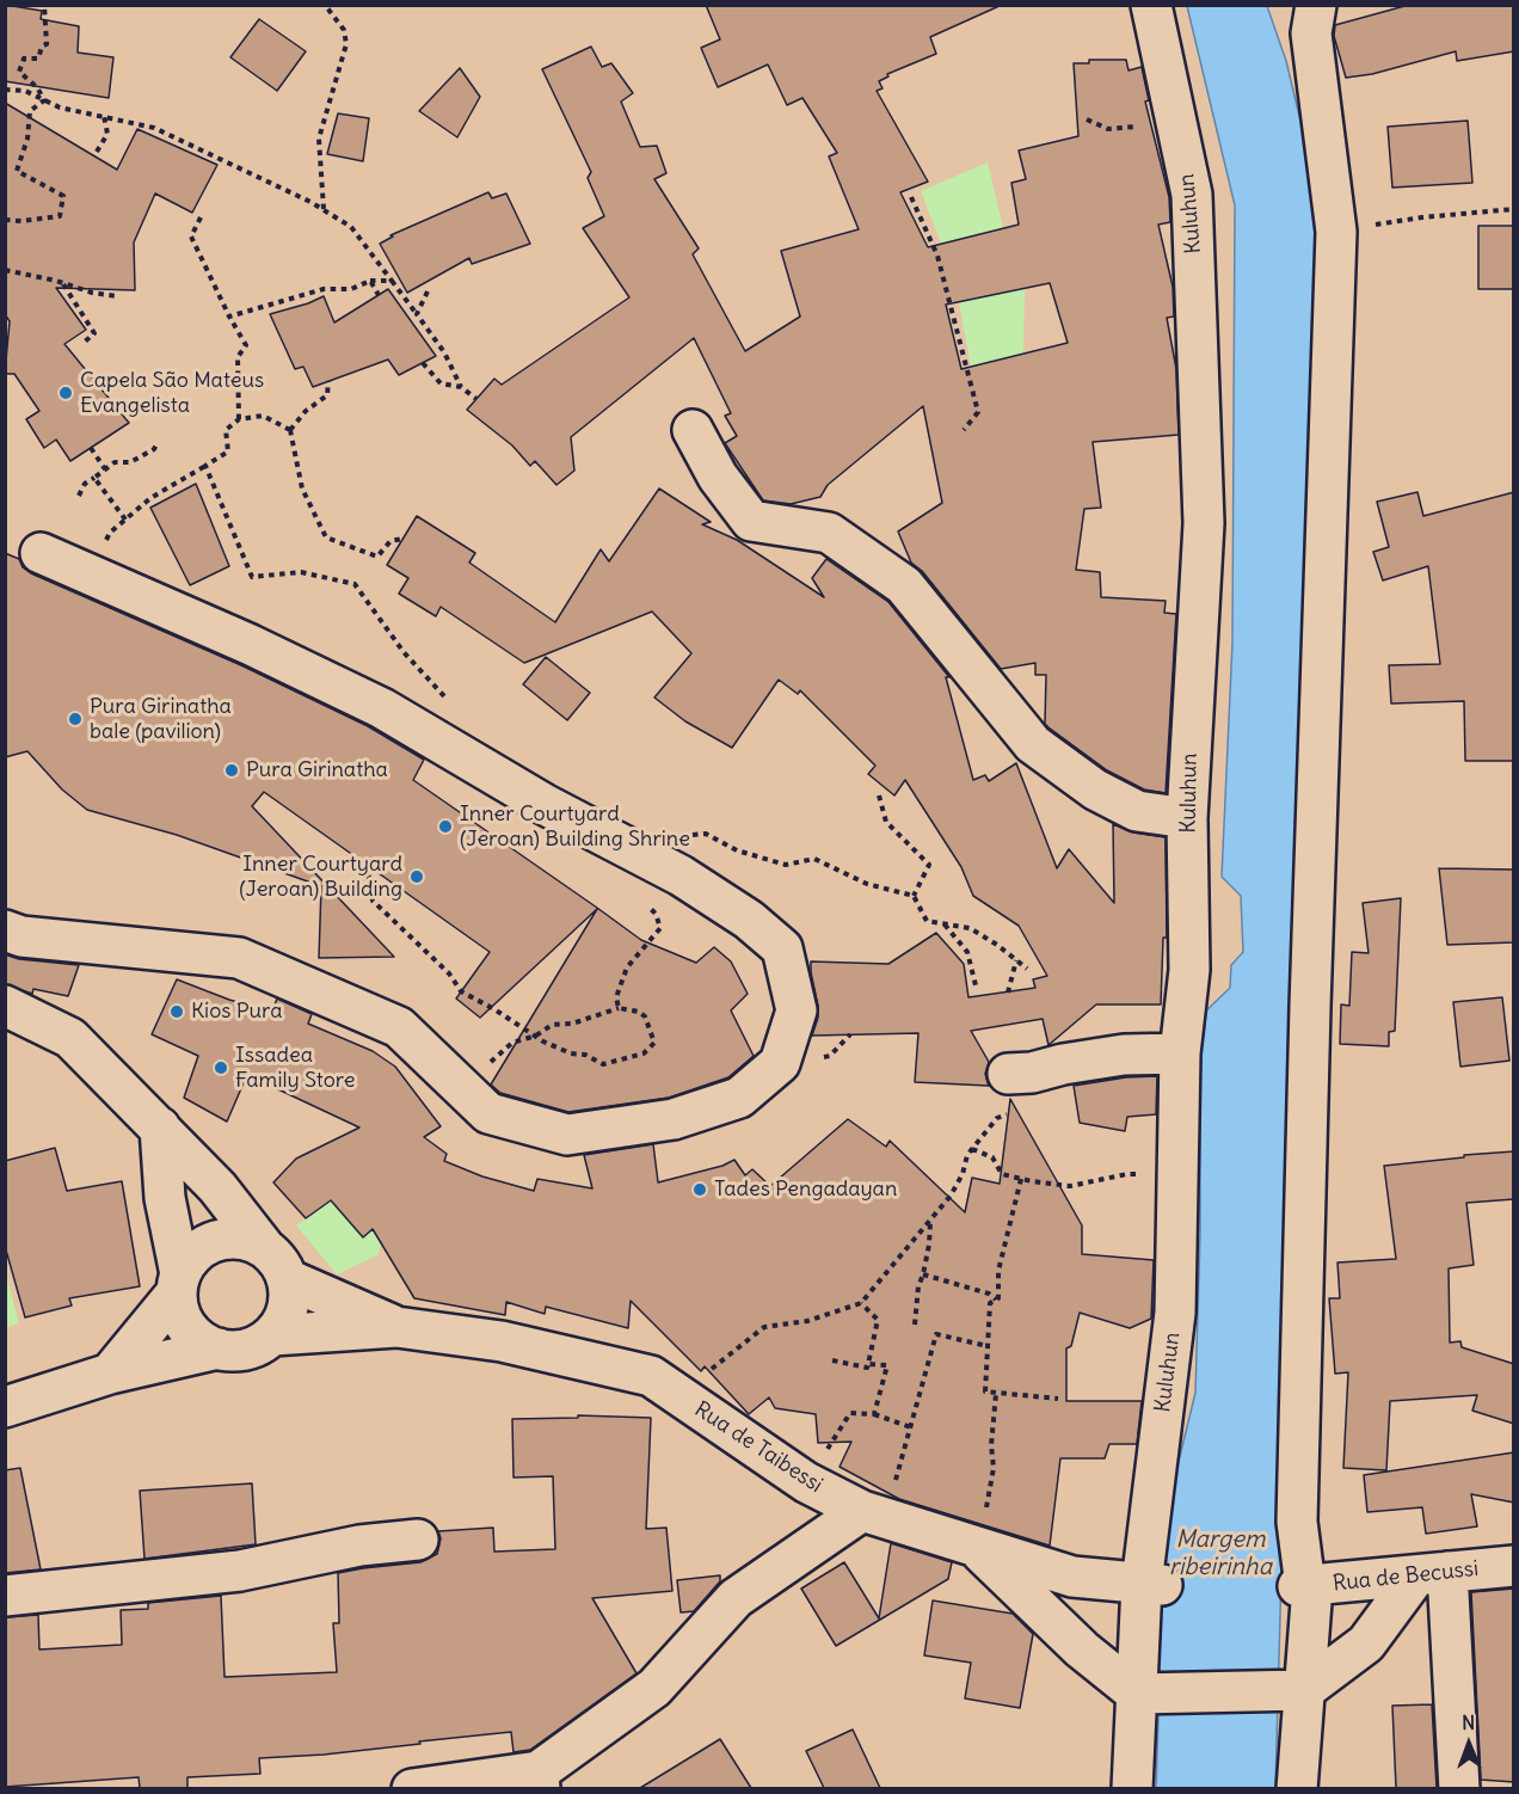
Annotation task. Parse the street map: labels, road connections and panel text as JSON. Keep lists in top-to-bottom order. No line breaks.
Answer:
{"streets":{"street":["Kuluhun","Rua de Taibessi","Rua de Becussi"]},"crossings":[["Kuluhun","Rua de Taibessi"]],"water":["Margem ribeirinha"],"places":["Capela São Mateus Evangelista","Pura Girinatha bale (pavilion)","Pura Girinatha","Inner Courtyard (Jeroan) Building Shrine","Inner Courtyard (Jeroan) Building","Kios Pura","Issadea Family Store","Tades Pengadayan"],"north":"top"}
